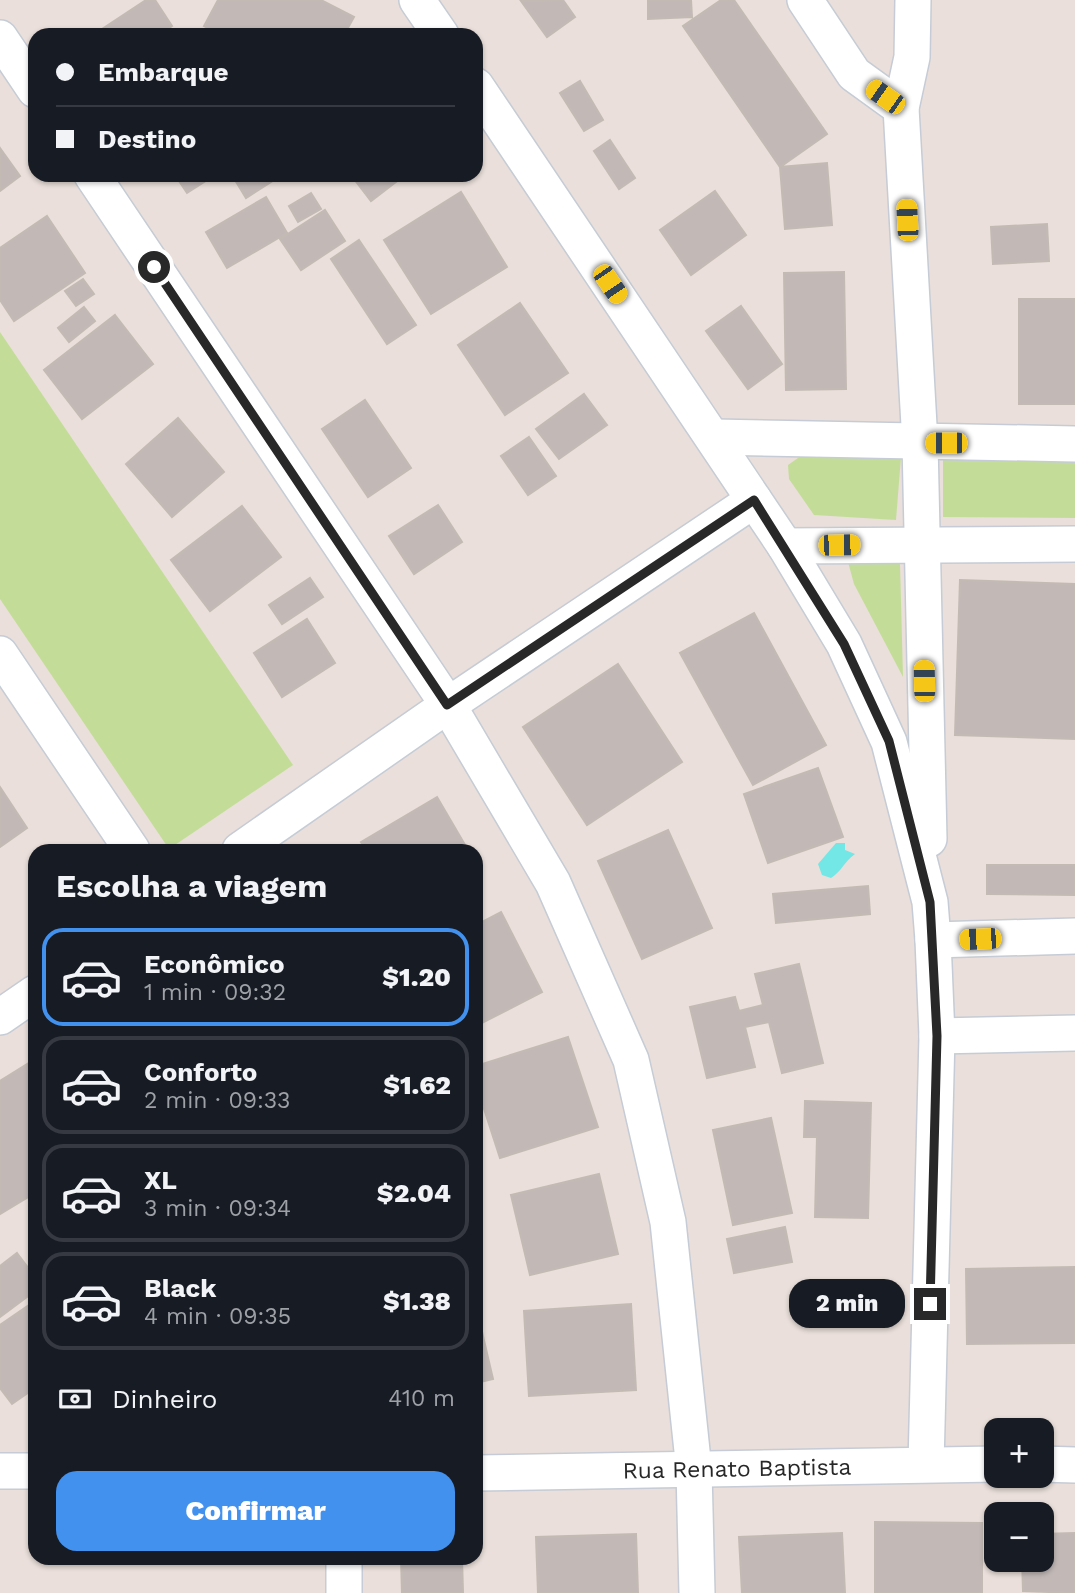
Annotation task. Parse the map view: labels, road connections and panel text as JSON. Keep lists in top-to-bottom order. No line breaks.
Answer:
{"streets":{"street":["Rua Renato Baptista"]},"page":{"banner":["Embarque","Destino"],"heading":"Escolha a viagem","list":[{"name":"Econômico","note":"1 min · 09:32","value":"$1.20"},{"name":"Conforto","note":"2 min · 09:33","value":"$1.62"},{"name":"XL","note":"3 min · 09:34","value":"$2.04"},{"name":"Black","note":"4 min · 09:35","value":"$1.38"}],"bubble":"2 min","pay":["Dinheiro","410 m"],"map_buttons":["+","−"],"buttons":"Confirmar"}}
